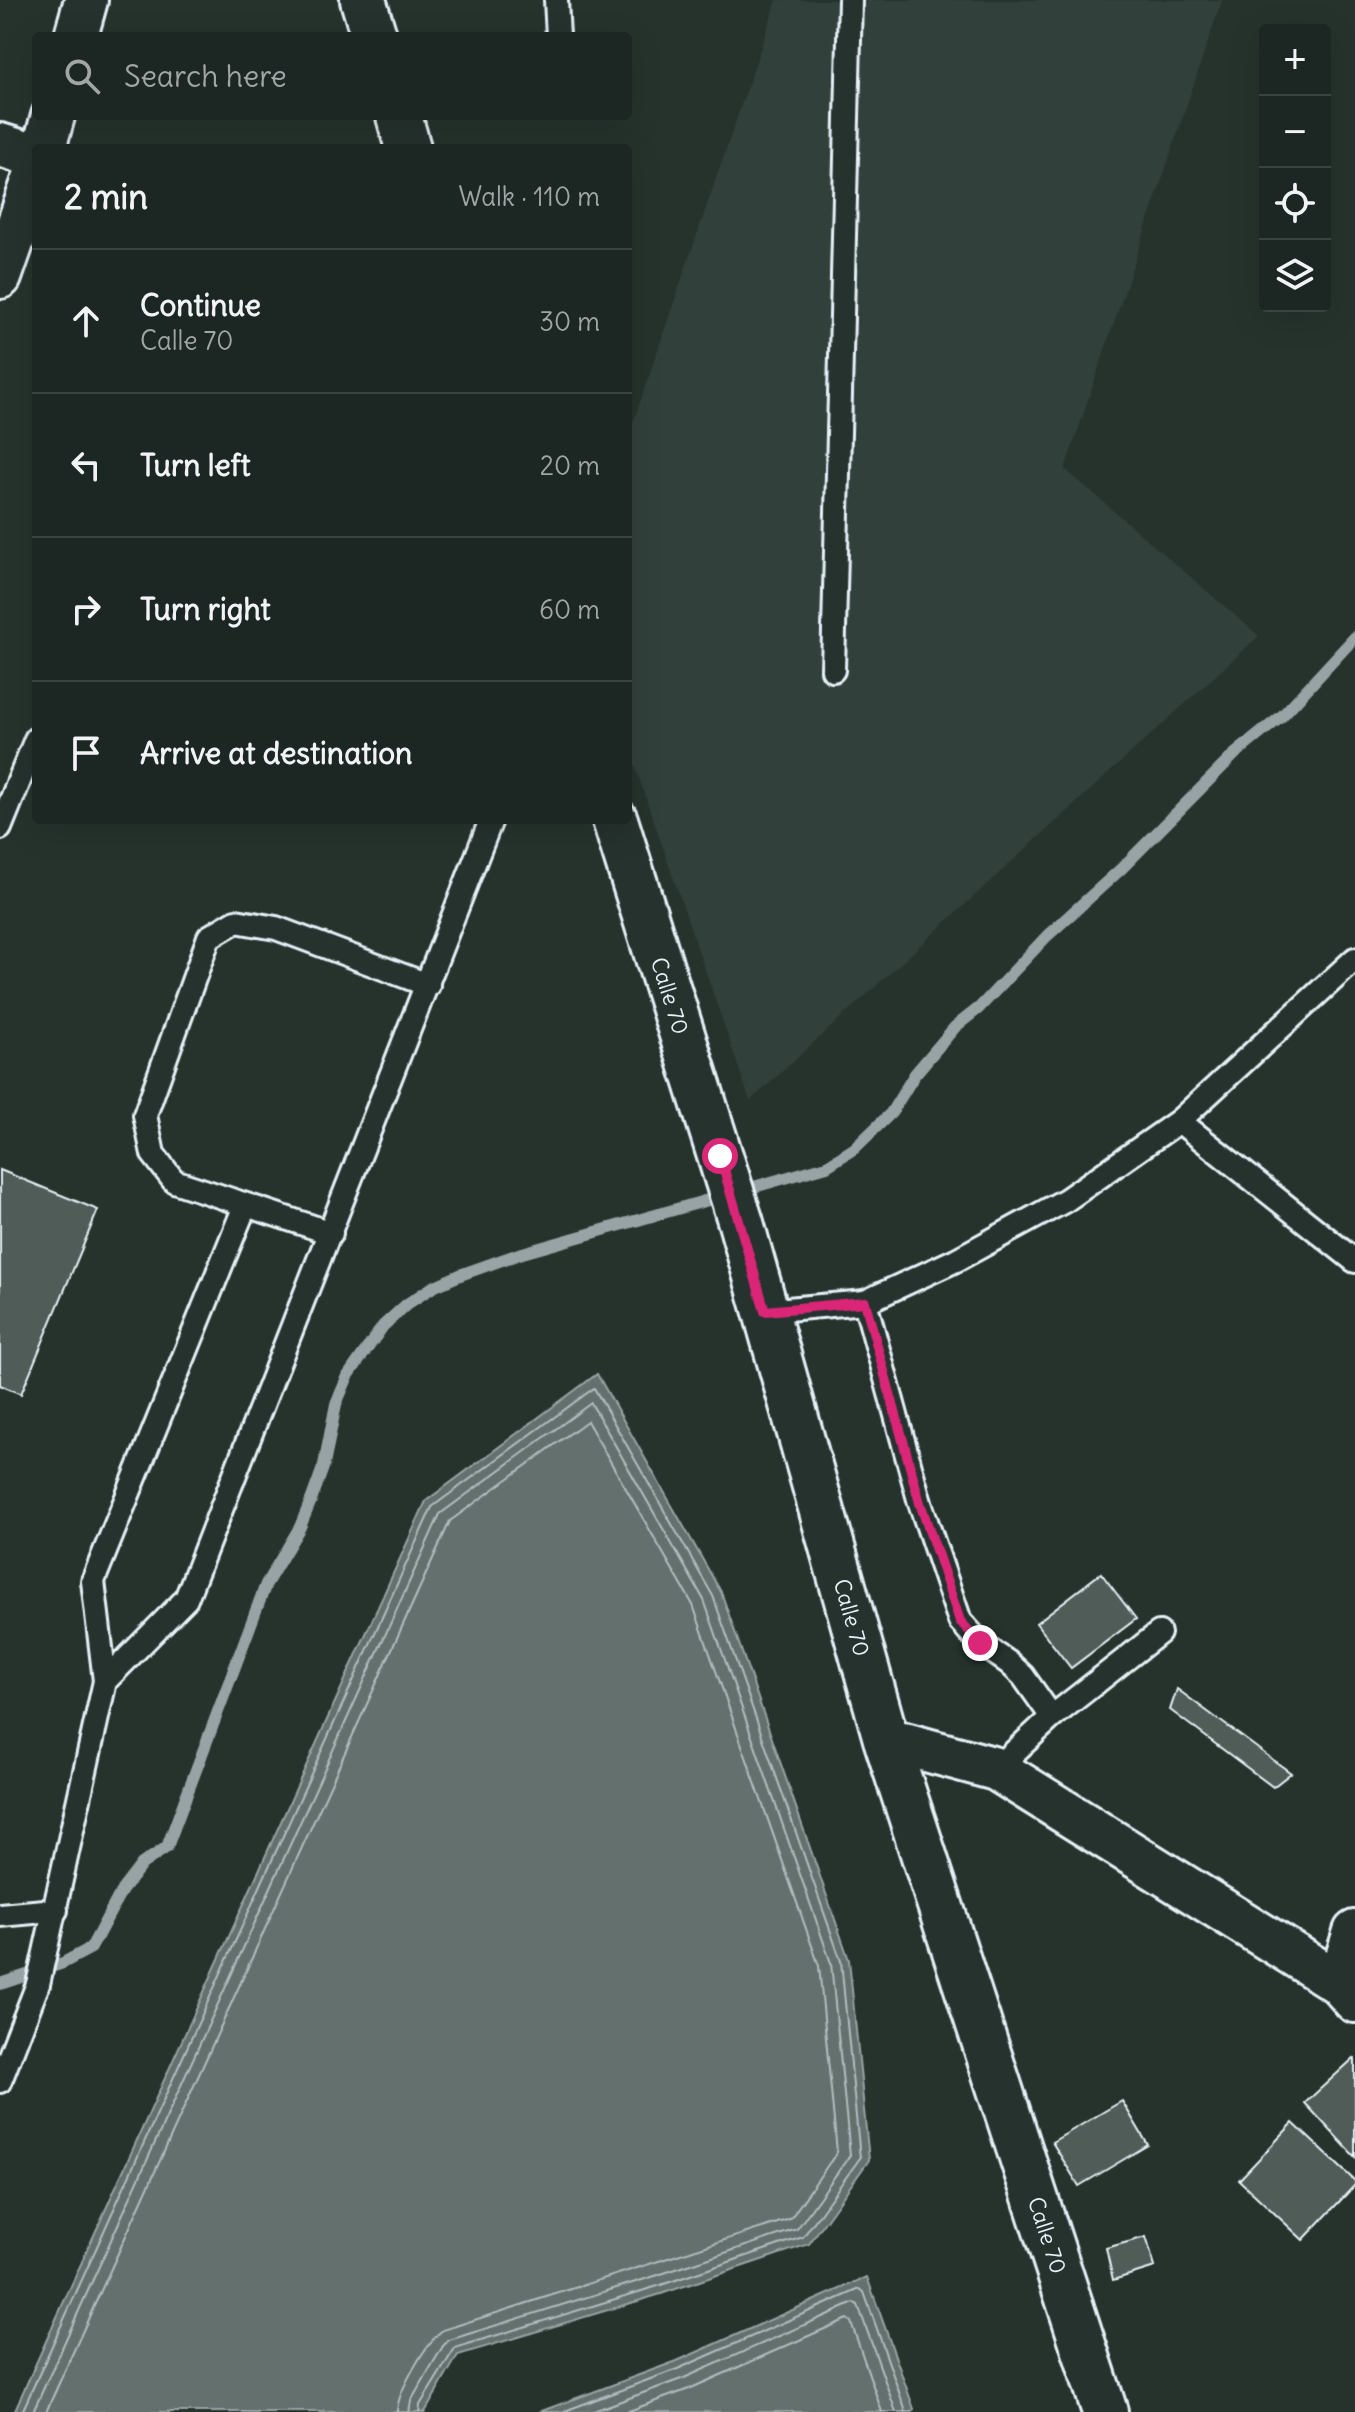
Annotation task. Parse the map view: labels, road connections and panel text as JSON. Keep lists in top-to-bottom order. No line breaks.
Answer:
{"streets":{"street":["Calle 70"]},"page":{"map_buttons":["+","−"],"search":"Search here","heading":["2 min","Walk · 110 m"],"list":[["Continue","Calle 70","30 m"],["Turn left","20 m"],["Turn right","60 m"],"Arrive at destination"]}}
